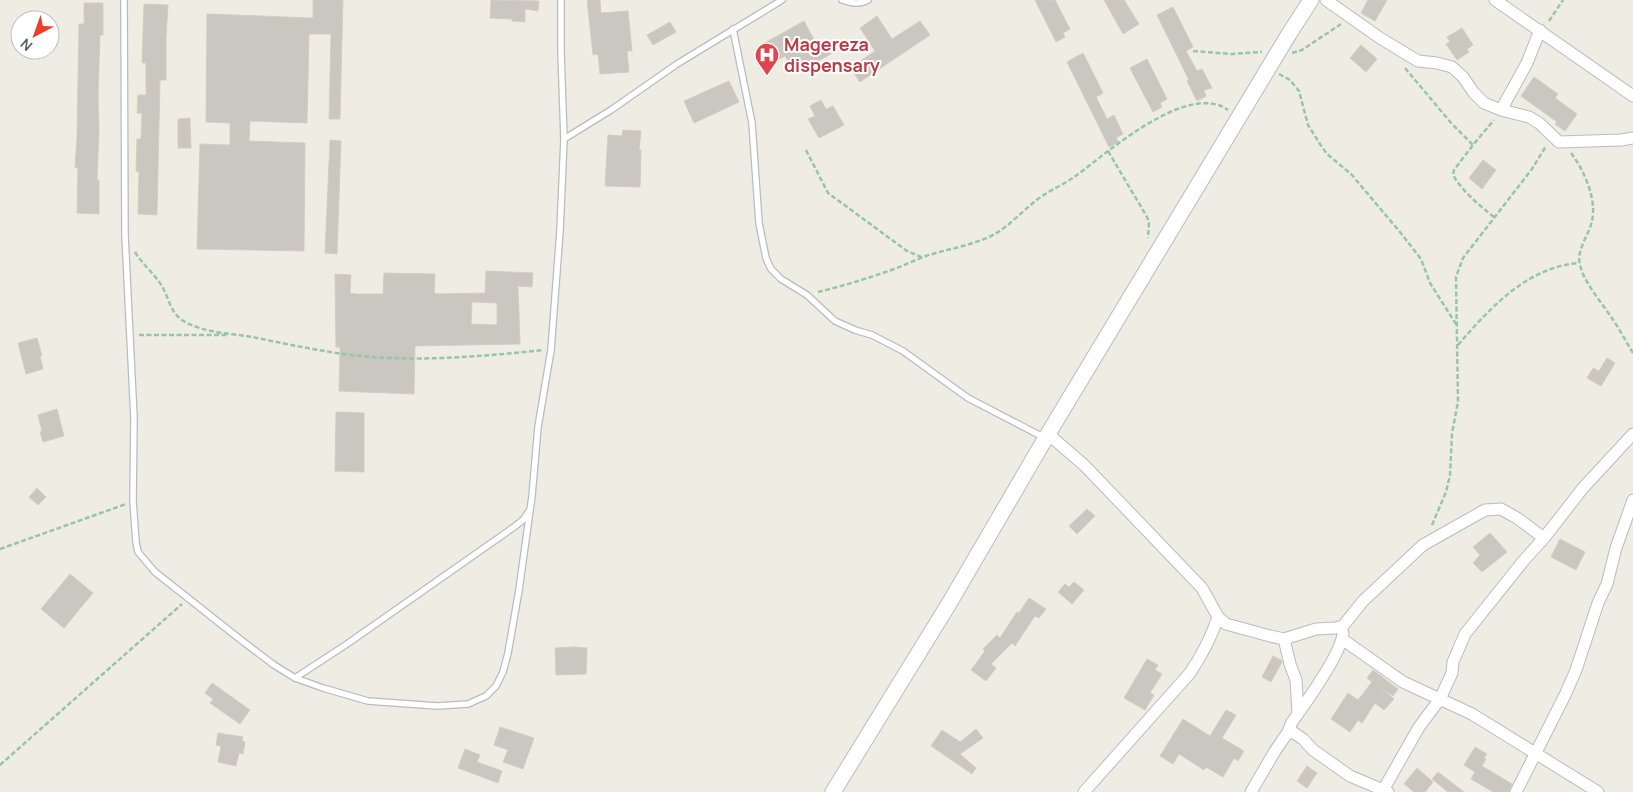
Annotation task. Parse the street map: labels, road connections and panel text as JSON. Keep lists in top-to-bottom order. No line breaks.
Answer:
{"places":{"hospital":["Magereza dispensary"]},"north":"bottom left"}
